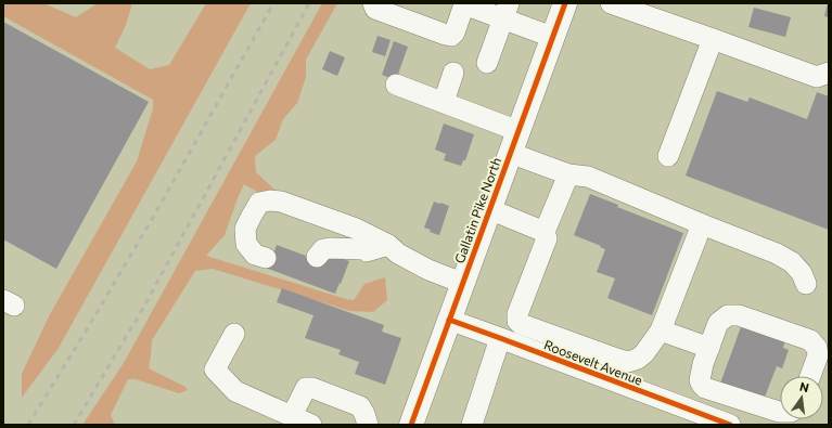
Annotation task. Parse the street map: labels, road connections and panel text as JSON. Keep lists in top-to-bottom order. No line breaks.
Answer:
{"streets":{"main road":["Gallatin Pike North"],"street":["Roosevelt Avenue"]},"crossings":[["Gallatin Pike North","Roosevelt Avenue"]],"north":"top"}
